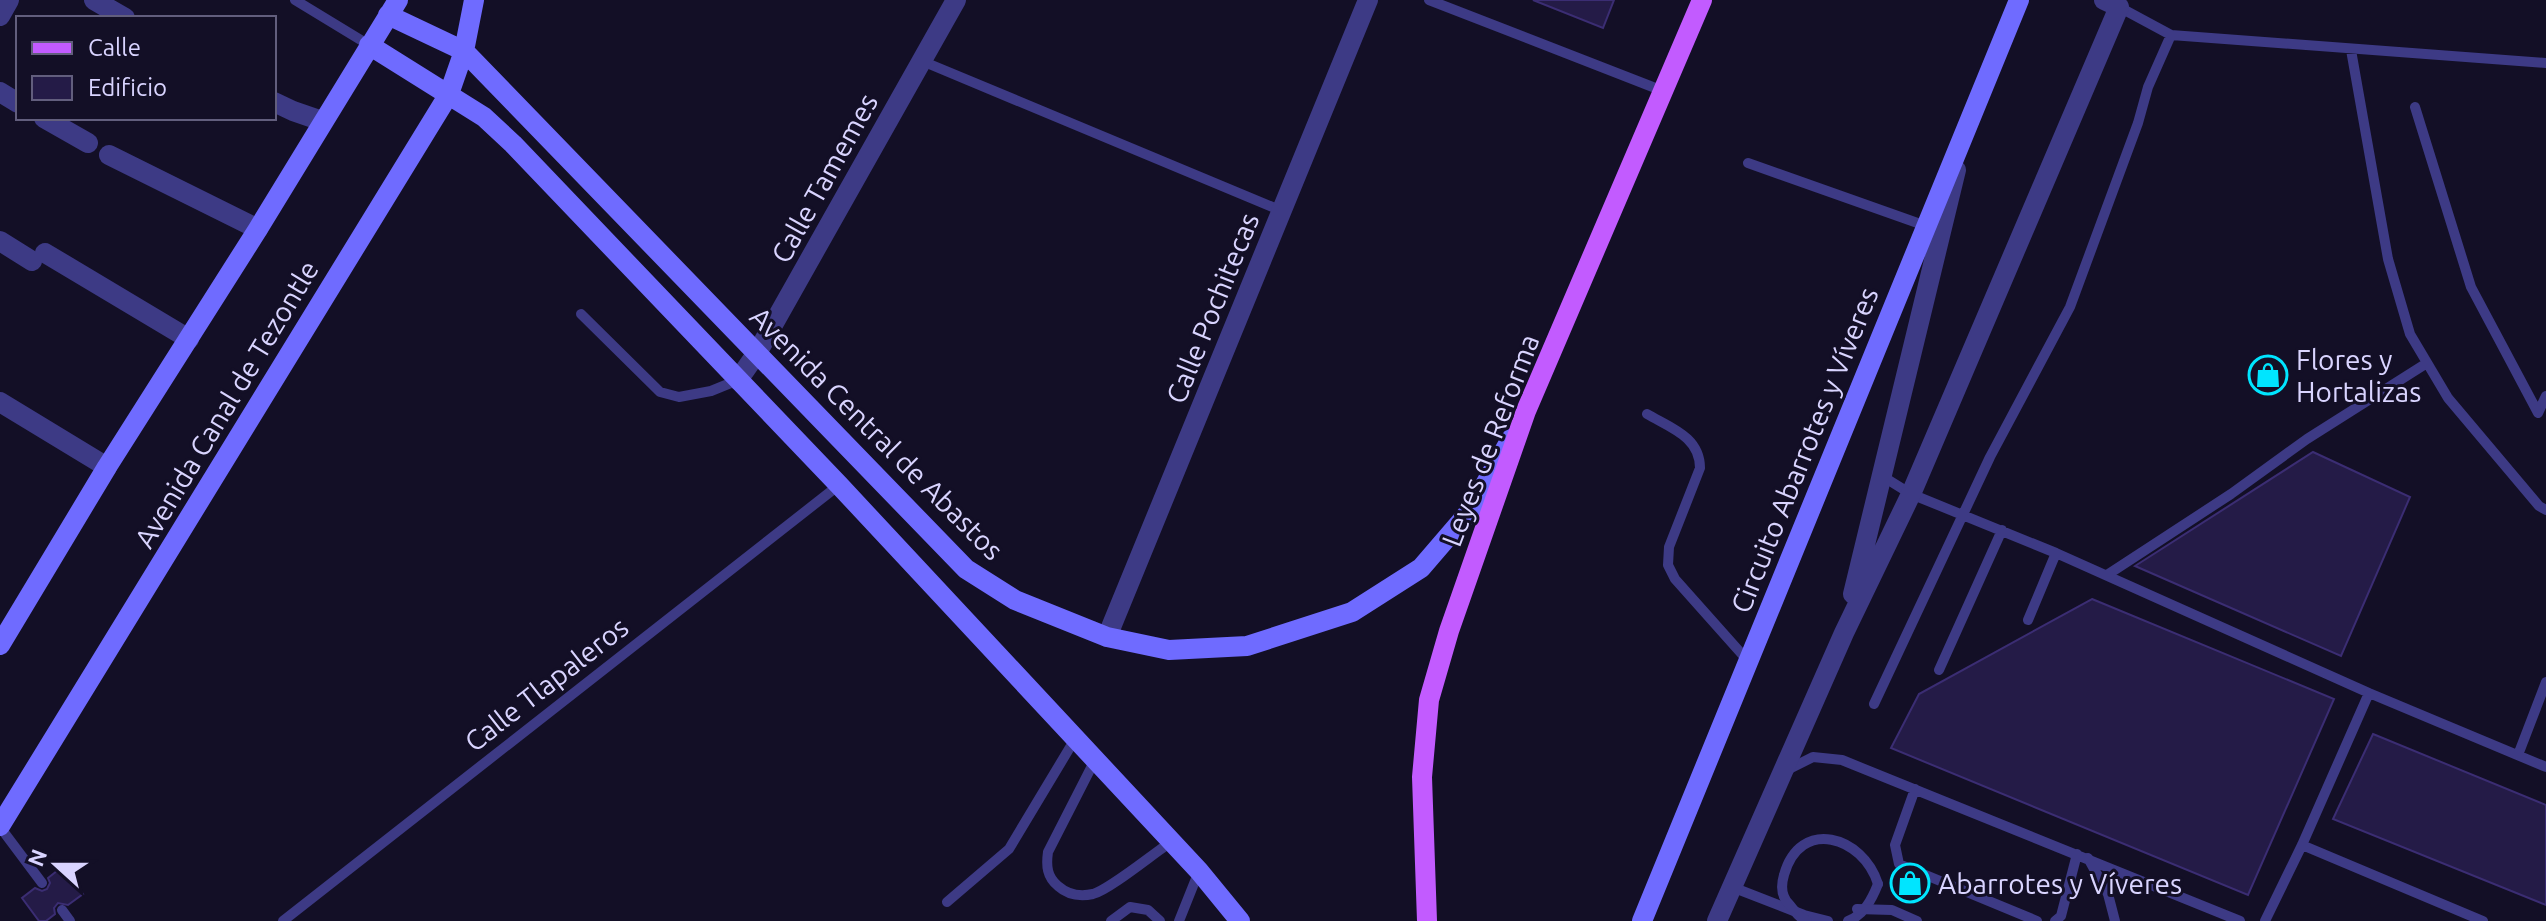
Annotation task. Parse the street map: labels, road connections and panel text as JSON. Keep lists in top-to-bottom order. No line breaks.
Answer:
{"streets":{"main road":["Leyes de Reforma"],"street":["Calle Tamemes","Calle Pochitecas","Avenida Canal de Tezontle","Avenida Central de Abastos","Circuito Abarrotes y Víveres"],"lane":["Calle Tlapaleros"]},"crossings":[["Calle Tamemes","Avenida Central de Abastos"],["Calle Pochitecas","Avenida Central de Abastos"],["Avenida Canal de Tezontle","Avenida Central de Abastos"],["Avenida Central de Abastos","Leyes de Reforma"]],"places":{"shop":["Flores y Hortalizas","Abarrotes y Víveres"]},"legend":["Calle","Edificio"],"north":"left"}
